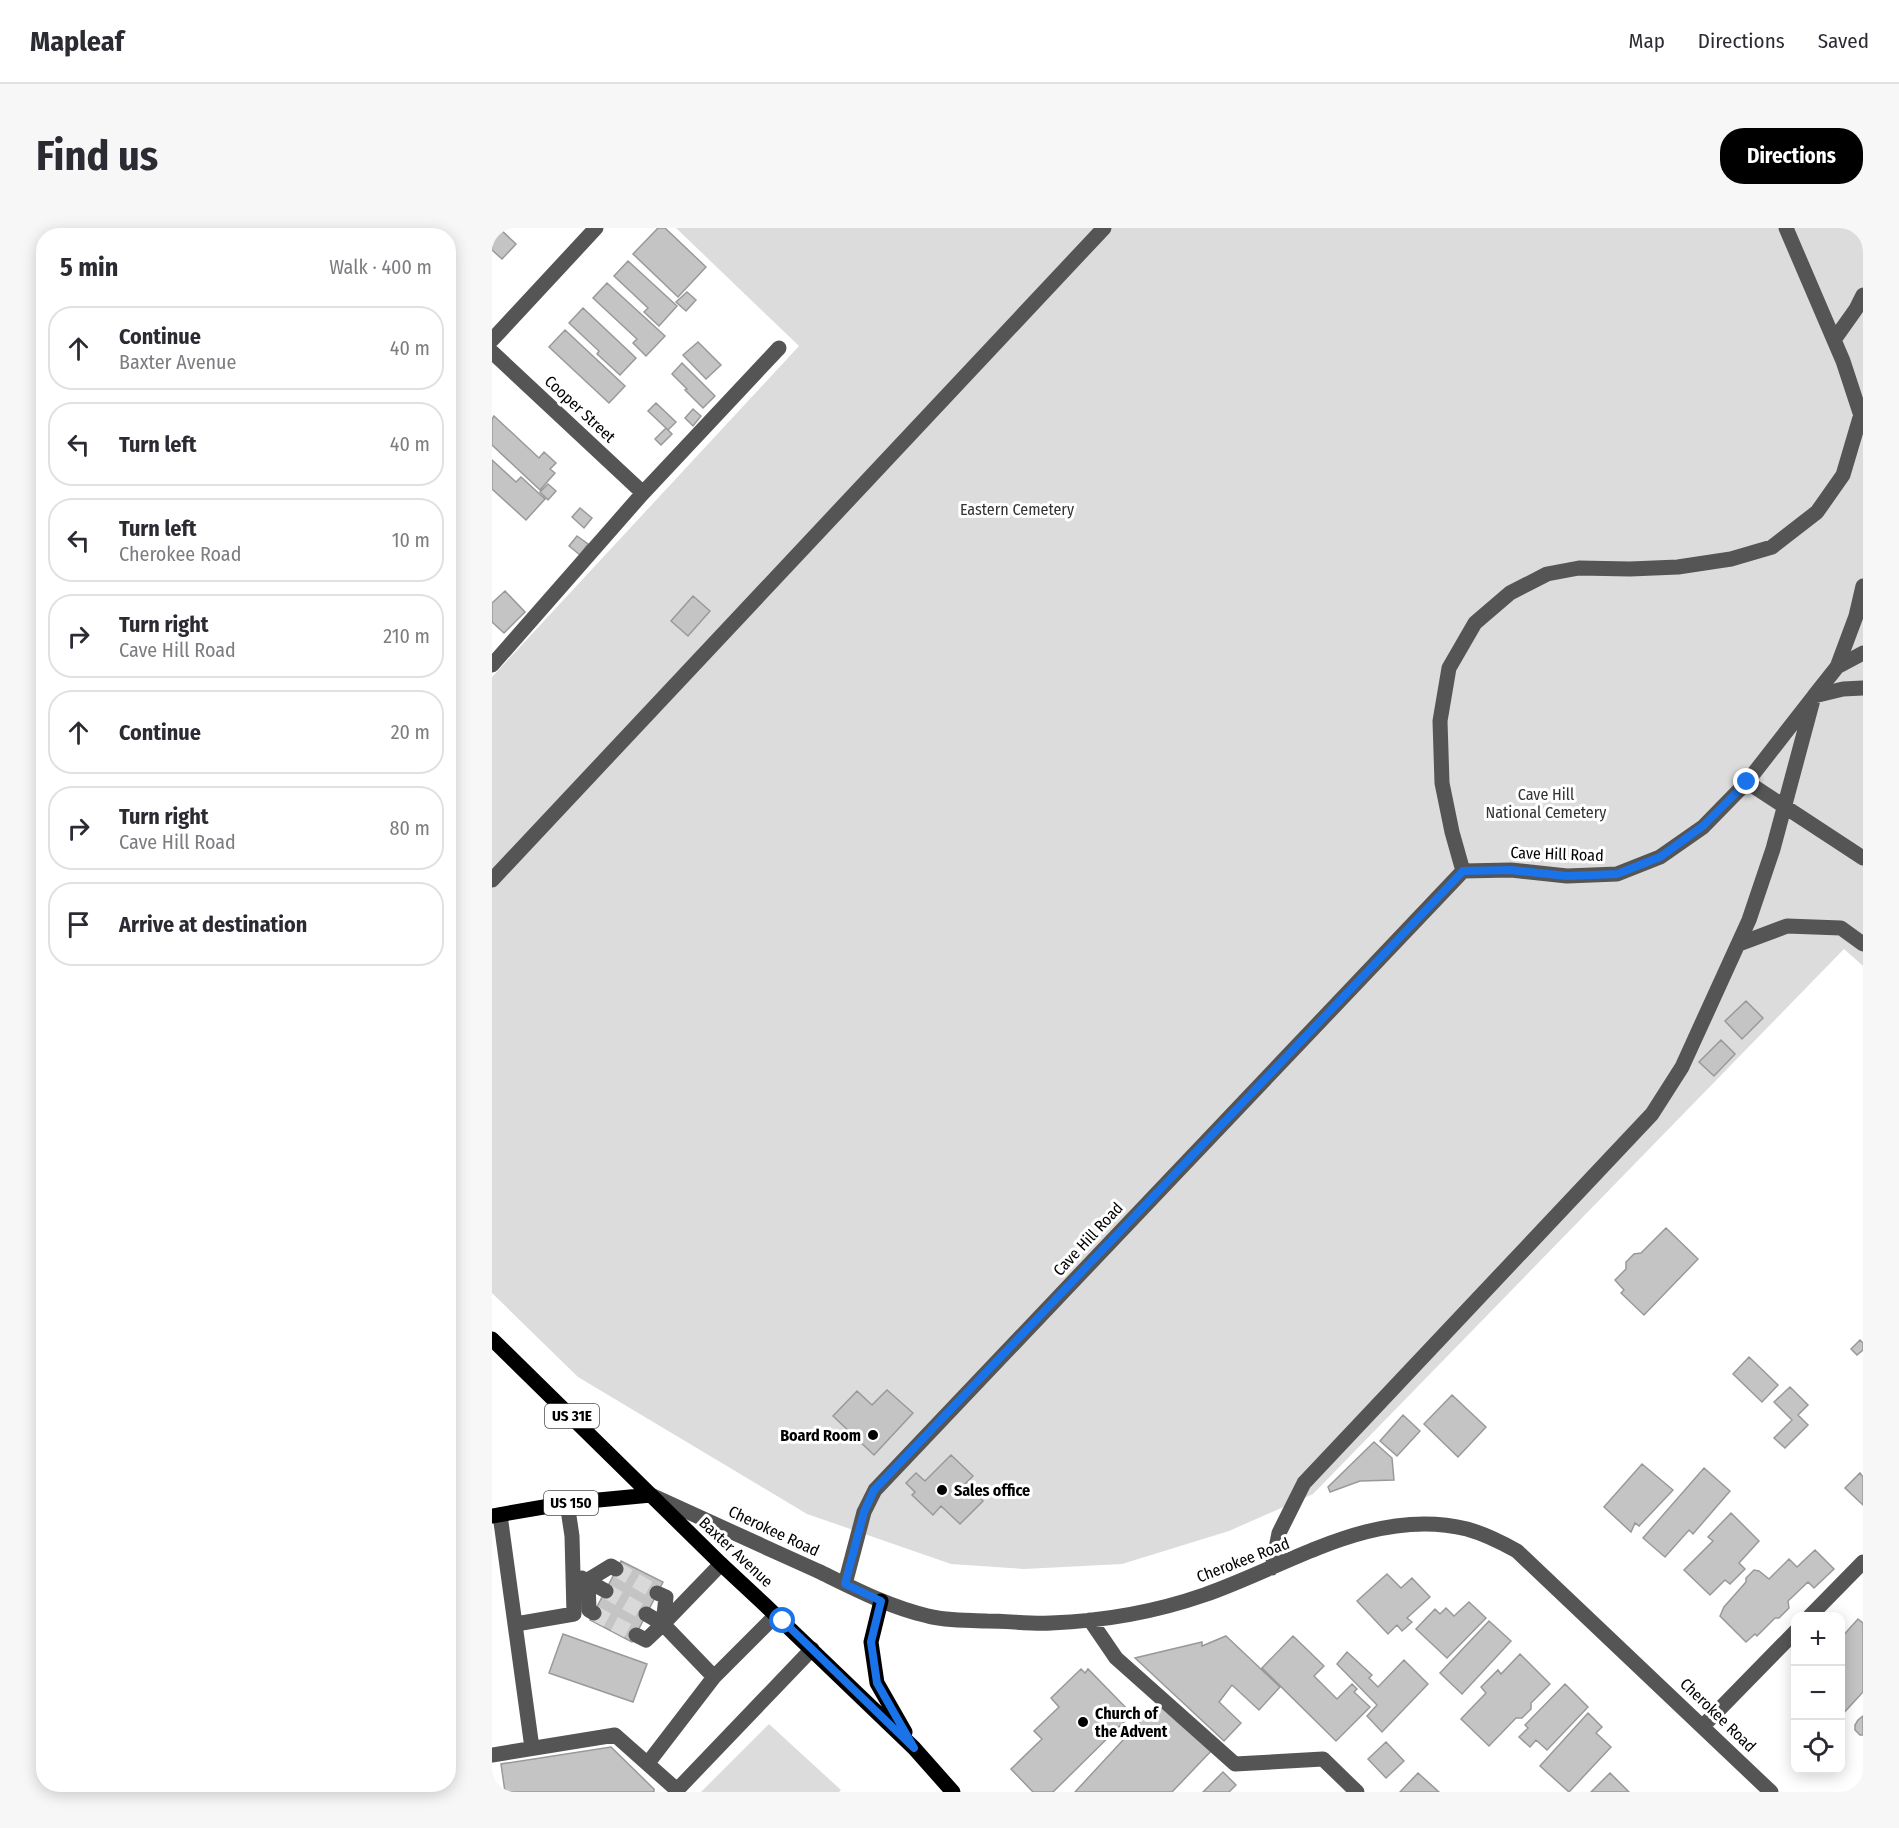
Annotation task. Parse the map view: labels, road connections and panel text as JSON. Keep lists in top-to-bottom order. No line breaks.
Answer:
{"streets":{"main road":["US 31E","US 150","Baxter Avenue"],"street":["Cooper Street","Cave Hill Road","Cherokee Road"]},"crossings":[["Cave Hill Road","Cherokee Road"],["US 150","Cherokee Road"],["US 150","Baxter Avenue"],["Cherokee Road","Baxter Avenue"]],"parks":["Eastern Cemetery","Cave Hill National Cemetery"],"places":["Board Room","Sales office","Church of the Advent"],"page":{"header":"Mapleaf","nav":["Map","Directions","Saved"],"buttons":"Directions","title":"Find us","heading":["5 min","Walk · 400 m"],"list":[["Continue","Baxter Avenue","40 m"],["Turn left","40 m"],["Turn left","Cherokee Road","10 m"],["Turn right","Cave Hill Road","210 m"],["Continue","20 m"],["Turn right","Cave Hill Road","80 m"],"Arrive at destination"],"map_buttons":["+","−"]}}
